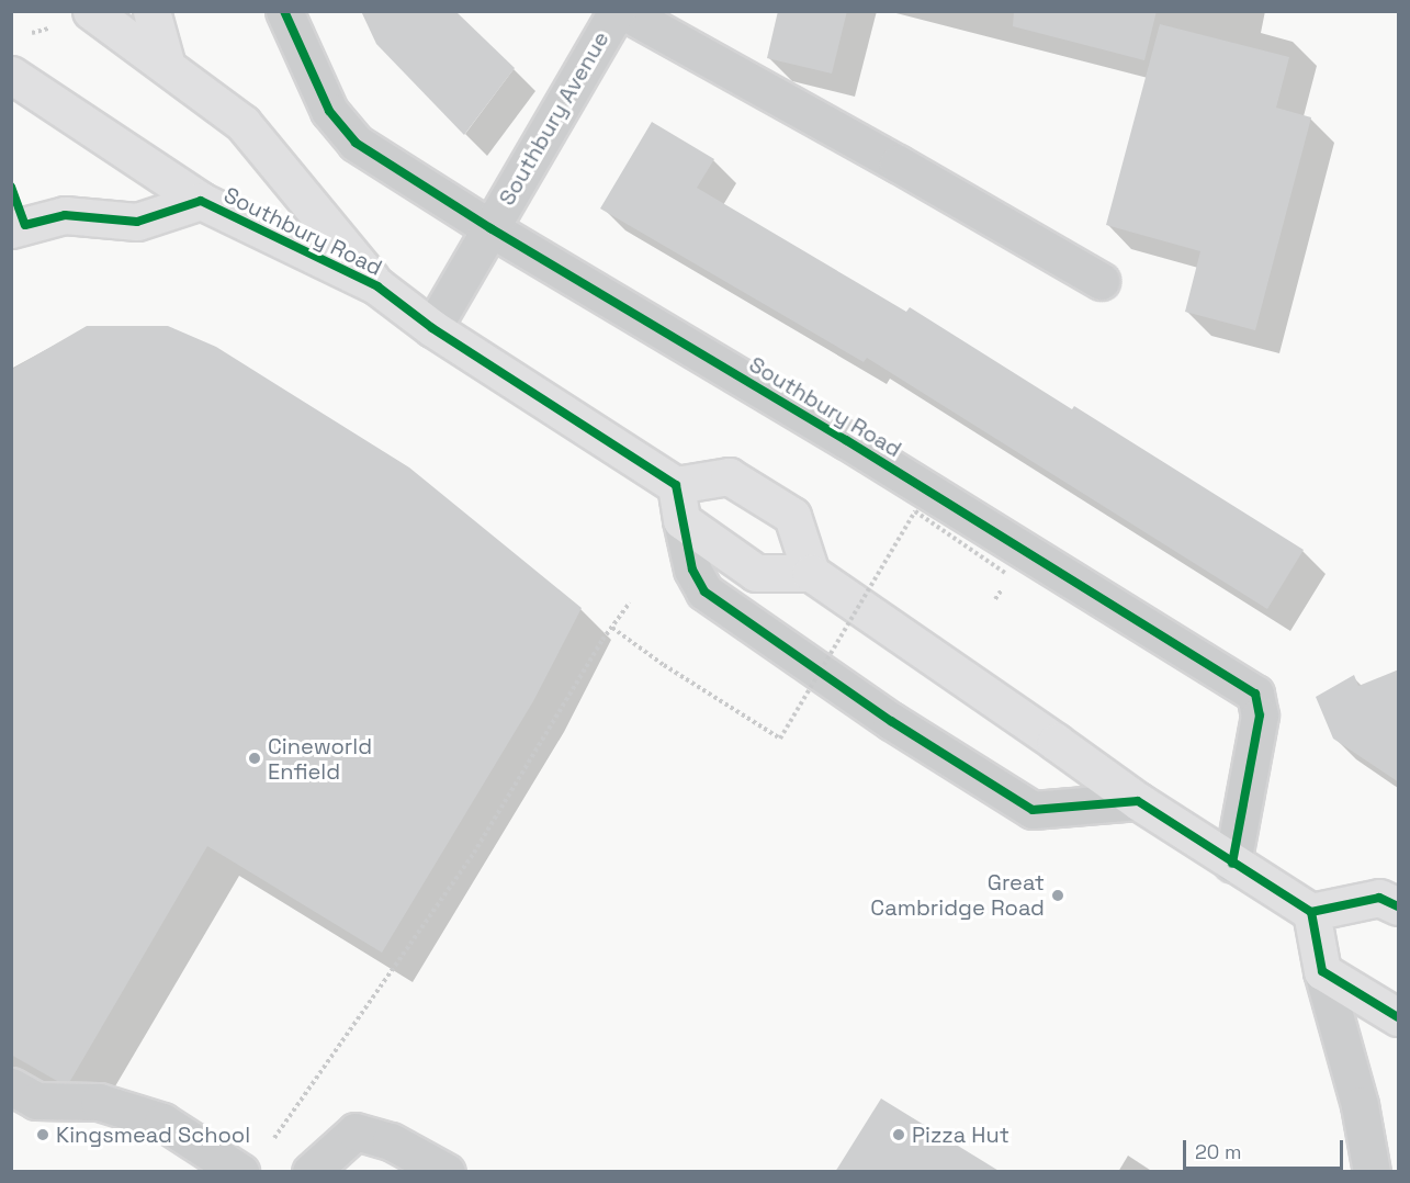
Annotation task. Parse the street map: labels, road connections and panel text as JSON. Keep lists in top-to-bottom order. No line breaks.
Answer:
{"streets":{"main road":["Southbury Road"],"street":["Southbury Avenue"]},"crossings":[["Southbury Avenue","Southbury Road"]],"places":["Cineworld Enfield","Great Cambridge Road","Kingsmead School","Pizza Hut"],"scale_bar":"20 m"}
